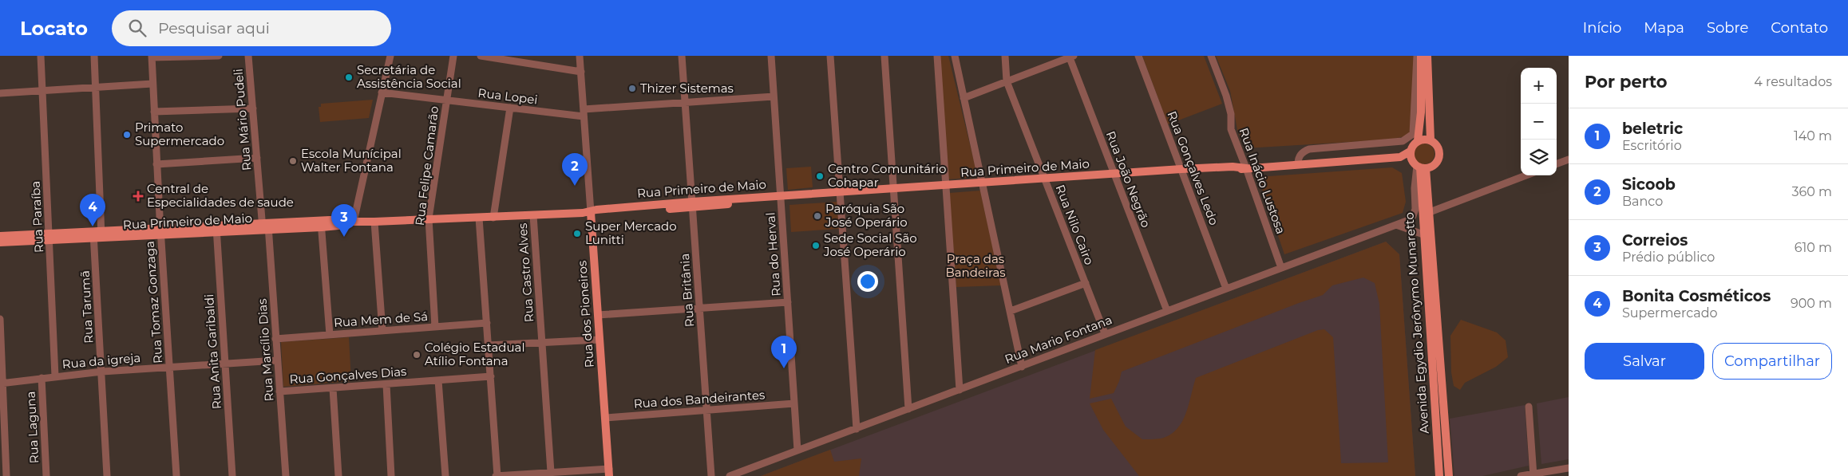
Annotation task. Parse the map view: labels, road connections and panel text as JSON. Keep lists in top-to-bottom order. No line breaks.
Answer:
{"streets":{"main road":["Rua Primeiro de Maio","Rua dos Pioneiros","Avenida Egydio Jerônymo Munaretto"],"street":["Rua Lopei","Rua Mário Pudeli","Rua Felipe Camarão","Rua Gonçalves Ledo","Rua João Negrão","Rua Inácio Lustosa","Rua Paraíba","Rua Nilo Cairo","Rua do Herval","Rua Castro Alves","Rua Britânia","Rua Tomaz Gonzaga","Rua Tarumã","Rua Mem de Sá","Rua Mario Fontana","Rua Marcílio Dias","Rua Anita Garibaldi","Rua da igreja","Rua Gonçalves Dias","Rua dos Bandeirantes","Rua Laguna"]},"crossings":[["Rua Lopei","Rua Felipe Camarão"],["Rua Lopei","Rua do Herval"],["Rua Lopei","Rua Britânia"],["Rua Lopei","Rua dos Pioneiros"],["Rua Mário Pudeli","Rua Primeiro de Maio"],["Rua Mário Pudeli","Rua Marcílio Dias"],["Rua Felipe Camarão","Rua Primeiro de Maio"],["Rua Felipe Camarão","Rua Mem de Sá"],["Rua Primeiro de Maio","Rua Gonçalves Ledo"],["Rua Primeiro de Maio","Rua João Negrão"],["Rua Primeiro de Maio","Rua Inácio Lustosa"],["Rua Primeiro de Maio","Rua Paraíba"],["Rua Primeiro de Maio","Rua Nilo Cairo"],["Rua Primeiro de Maio","Rua do Herval"],["Rua Primeiro de Maio","Rua Castro Alves"],["Rua Primeiro de Maio","Rua Britânia"],["Rua Primeiro de Maio","Rua Tomaz Gonzaga"],["Rua Primeiro de Maio","Rua Tarumã"],["Rua Primeiro de Maio","Rua dos Pioneiros"],["Rua Primeiro de Maio","Avenida Egydio Jerônymo Munaretto"],["Rua Primeiro de Maio","Rua Mario Fontana"],["Rua Primeiro de Maio","Rua Marcílio Dias"],["Rua Primeiro de Maio","Rua Anita Garibaldi"],["Rua Gonçalves Ledo","Rua Mario Fontana"],["Rua João Negrão","Rua Mario Fontana"],["Rua Inácio Lustosa","Rua Mario Fontana"],["Rua Paraíba","Rua da igreja"],["Rua Nilo Cairo","Rua Mario Fontana"],["Rua do Herval","Rua Mario Fontana"],["Rua do Herval","Rua dos Bandeirantes"],["Rua Britânia","Rua dos Bandeirantes"],["Rua Tomaz Gonzaga","Rua da igreja"],["Rua Tarumã","Rua da igreja"],["Rua dos Pioneiros","Rua dos Bandeirantes"],["Rua Mem de Sá","Rua Marcílio Dias"],["Avenida Egydio Jerônymo Munaretto","Rua Mario Fontana"],["Rua Marcílio Dias","Rua da igreja"],["Rua Marcílio Dias","Rua Gonçalves Dias"],["Rua Anita Garibaldi","Rua da igreja"],["Rua da igreja","Rua Laguna"]],"parks":["Praça das Bandeiras"],"places":{"other":["Secretária de Assistência Social","Thizer Sistemas","Primato Supermercado","Escola Munícipal Walter Fontana","Centro Comunitário Cohapar","Paróquia São José Operário","Super Mercado Lunitti","Sede Social São José Operário","Colégio Estadual Atílio Fontana"],"health":["Central de Especialidades de saude"]},"page":{"header":"Locato","search":"Pesquisar aqui","nav":["Início","Mapa","Sobre","Contato"],"heading":["Por perto","4 resultados"],"map_buttons":["+","−"],"list":[{"mark":"1","name":"beletric","note":"Escritório","value":"140 m"},{"mark":"2","name":"Sicoob","note":"Banco","value":"360 m"},{"mark":"3","name":"Correios","note":"Prédio público","value":"610 m"},{"mark":"4","name":"Bonita Cosméticos","note":"Supermercado","value":"900 m"}],"pins":["2","4","3","1"],"buttons":["Salvar","Compartilhar"]}}
